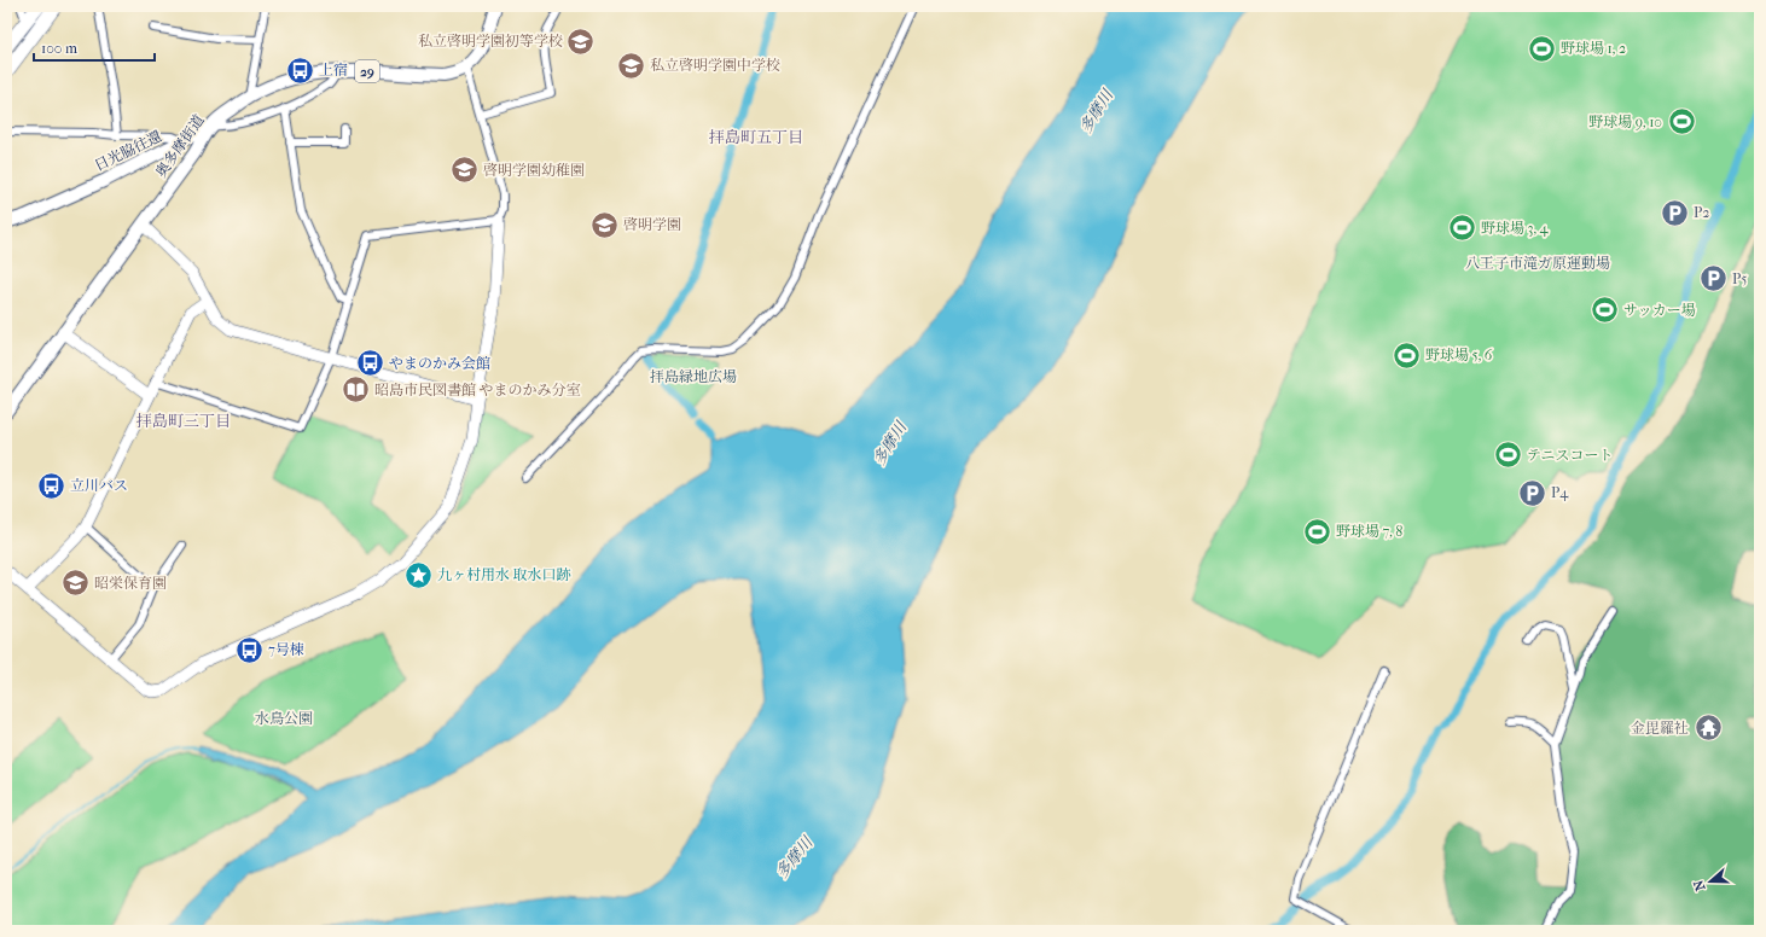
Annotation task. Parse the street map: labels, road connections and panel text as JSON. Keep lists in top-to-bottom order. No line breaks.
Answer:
{"streets":{"main road":["29","奥多摩街道","日光脇往還"]},"crossings":[["奥多摩街道","日光脇往還"]],"districts":["拝島町五丁目","拝島町三丁目"],"water":["多摩川"],"parks":["八王子市滝ガ原運動場","拝島緑地広場","水鳥公園"],"places":{"school or university":["私立啓明学園初等学校","私立啓明学園中学校","啓明学園幼稚園","啓明学園","昭栄保育園"],"sports":["野球場 1, 2","野球場 9, 10","野球場 3, 4","サッカー場","野球場 5, 6","テニスコート","野球場 7, 8"],"bus stop":["上宿","やまのかみ会館","立川バス","7号棟"],"parking":["P2","P5","P4"],"library":["昭島市民図書館 やまのかみ分室"],"place":["九ヶ村用水 取水口跡"],"temple":["金毘羅社"]},"scale_bar":"100 m","north":"left"}
